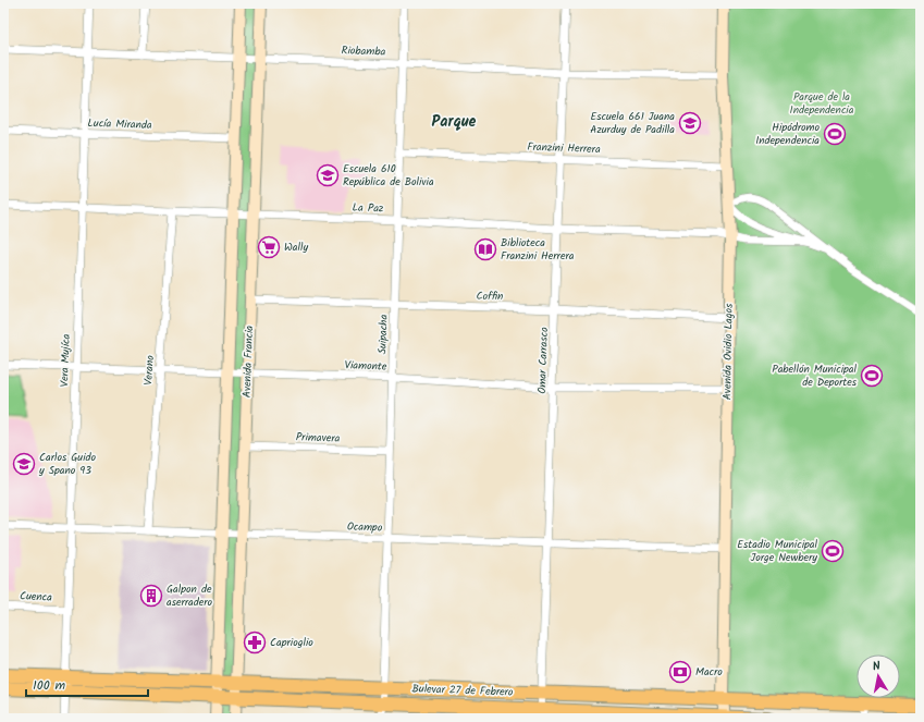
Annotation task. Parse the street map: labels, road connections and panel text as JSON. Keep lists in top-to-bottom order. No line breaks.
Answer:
{"streets":{"main road":["Avenida Ovidio Lagos","Avenida Francia","Bulevar 27 de Febrero"],"street":["Riobamba","Lucía Miranda","Franzini Herrera","La Paz","Coffin","Suipacha","Vera Mujíca","Omar Carrasco","Viamonte","Verano","Primavera","Ocampo","Cuenca"]},"crossings":[["Riobamba","Suipacha"],["Riobamba","Avenida Ovidio Lagos"],["Riobamba","Vera Mujíca"],["Riobamba","Omar Carrasco"],["Riobamba","Avenida Francia"],["Lucía Miranda","Vera Mujíca"],["Lucía Miranda","Avenida Francia"],["Franzini Herrera","Suipacha"],["Franzini Herrera","Avenida Ovidio Lagos"],["Franzini Herrera","Omar Carrasco"],["La Paz","Suipacha"],["La Paz","Avenida Ovidio Lagos"],["La Paz","Vera Mujíca"],["La Paz","Omar Carrasco"],["La Paz","Avenida Francia"],["La Paz","Verano"],["Coffin","Suipacha"],["Coffin","Avenida Ovidio Lagos"],["Coffin","Omar Carrasco"],["Coffin","Avenida Francia"],["Suipacha","Viamonte"],["Suipacha","Primavera"],["Suipacha","Ocampo"],["Suipacha","Bulevar 27 de Febrero"],["Avenida Ovidio Lagos","Viamonte"],["Avenida Ovidio Lagos","Ocampo"],["Avenida Ovidio Lagos","Bulevar 27 de Febrero"],["Vera Mujíca","Viamonte"],["Vera Mujíca","Ocampo"],["Vera Mujíca","Cuenca"],["Vera Mujíca","Bulevar 27 de Febrero"],["Omar Carrasco","Viamonte"],["Omar Carrasco","Ocampo"],["Omar Carrasco","Bulevar 27 de Febrero"],["Avenida Francia","Viamonte"],["Avenida Francia","Primavera"],["Avenida Francia","Ocampo"],["Avenida Francia","Bulevar 27 de Febrero"],["Viamonte","Verano"],["Verano","Ocampo"]],"districts":["Parque"],"parks":["Parque de la Independencia"],"places":{"school or university":["Escuela 661 Juana Azurduy de Padilla","Escuela 610 República de Bolivia","Carlos Guido y Spano 93"],"sports":["Hipódromo Independencia","Pabellón Municipal de Deportes","Estadio Municipal Jorge Newbery"],"supermarket":["Wally"],"library":["Biblioteca Franzini Herrera"],"building":["Galpon de aserradero"],"pharmacy":["Caprioglio"],"bank":["Macro"]},"scale_bar":"100 m","north":"top"}
